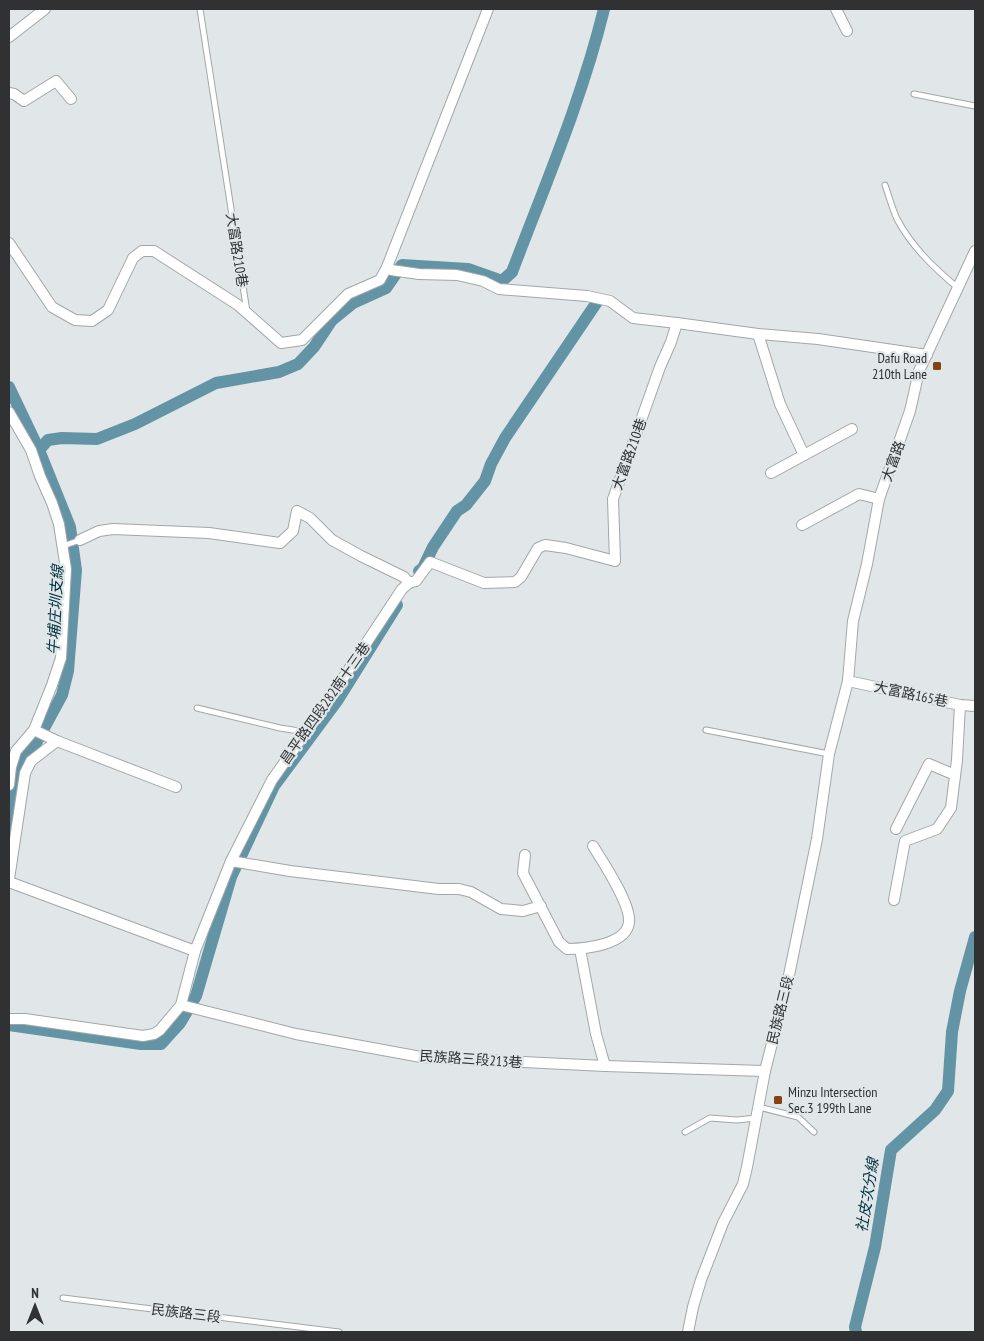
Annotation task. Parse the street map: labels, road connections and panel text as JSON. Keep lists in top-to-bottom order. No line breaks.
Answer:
{"streets":{"street":["大富路210巷","大富路","大富路165巷","昌平路四段282南十三巷","民族路三段","民族路三段213巷"]},"crossings":[["大富路210巷","昌平路四段282南十三巷"],["大富路","大富路165巷"],["大富路","民族路三段"],["大富路165巷","民族路三段"],["昌平路四段282南十三巷","民族路三段213巷"],["民族路三段","民族路三段213巷"]],"water":["牛埔庄圳支線","社皮次分線"],"places":{"transit":["Dafu Road 210th Lane","Minzu Intersection Sec.3 199th Lane"]},"north":"top"}
